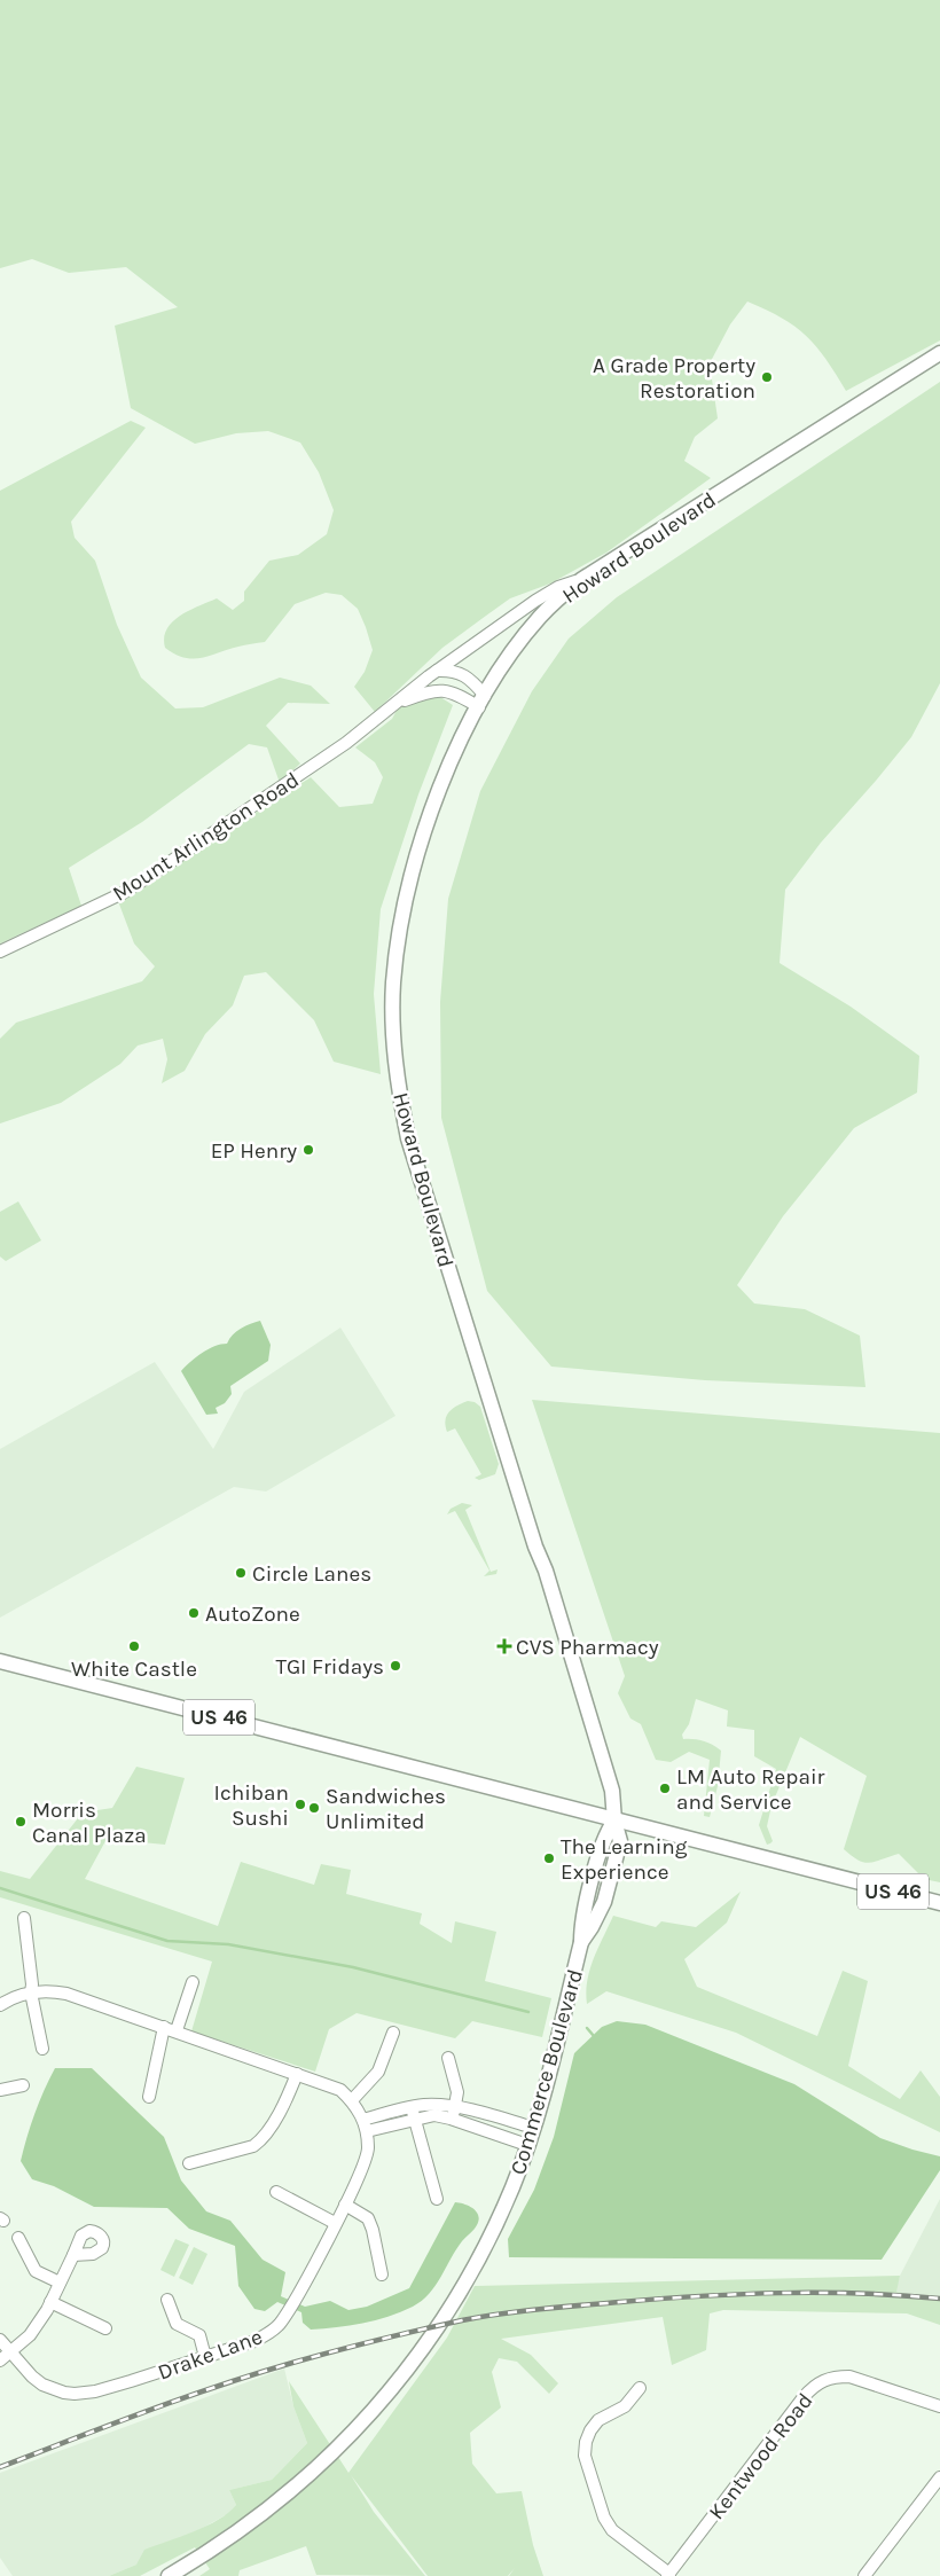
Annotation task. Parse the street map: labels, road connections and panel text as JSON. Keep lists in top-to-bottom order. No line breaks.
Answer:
{"streets":{"main road":["Howard Boulevard","US 46","Commerce Boulevard"],"street":["Mount Arlington Road","Drake Lane","Kentwood Road"]},"crossings":[["Howard Boulevard","Mount Arlington Road"],["Howard Boulevard","US 46"],["Howard Boulevard","Commerce Boulevard"],["US 46","Commerce Boulevard"]],"places":{"other":["A Grade Property Restoration","EP Henry","Circle Lanes","AutoZone","White Castle","TGI Fridays","LM Auto Repair and Service","Ichiban Sushi","Sandwiches Unlimited","Morris Canal Plaza","The Learning Experience"],"health":["CVS Pharmacy"]}}
